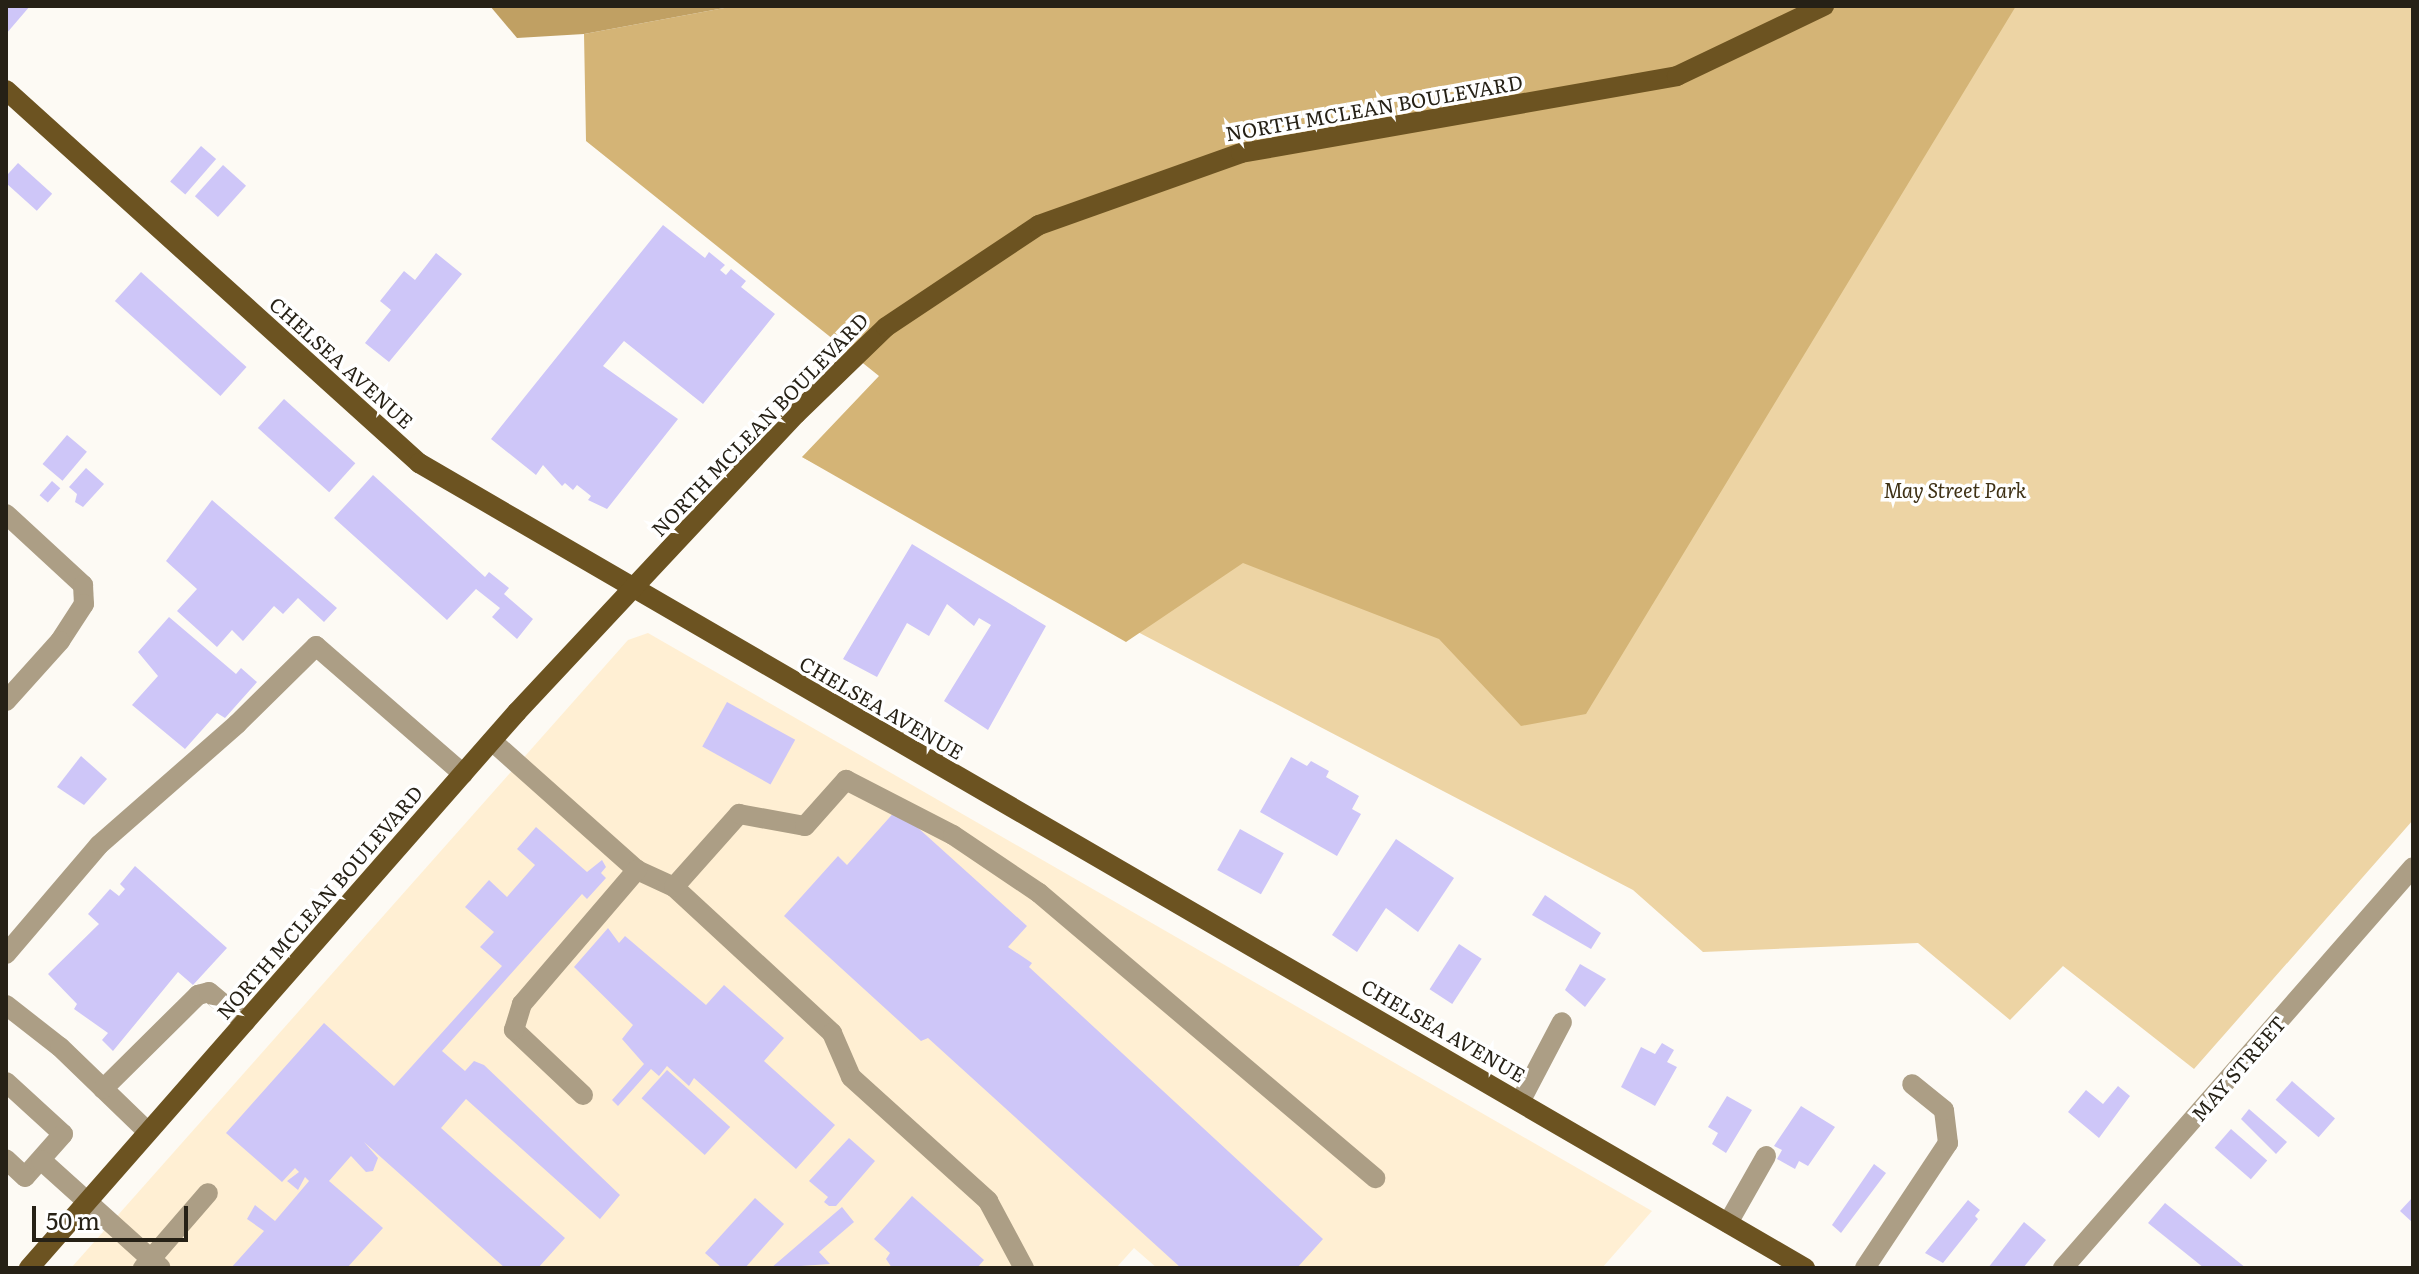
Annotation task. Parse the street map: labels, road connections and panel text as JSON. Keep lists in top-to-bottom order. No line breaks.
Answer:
{"streets":{"main road":["NORTH MCLEAN BOULEVARD","CHELSEA AVENUE"],"street":["MAY STREET"]},"crossings":[["NORTH MCLEAN BOULEVARD","CHELSEA AVENUE"]],"parks":["May Street Park"],"scale_bar":"50 m"}
